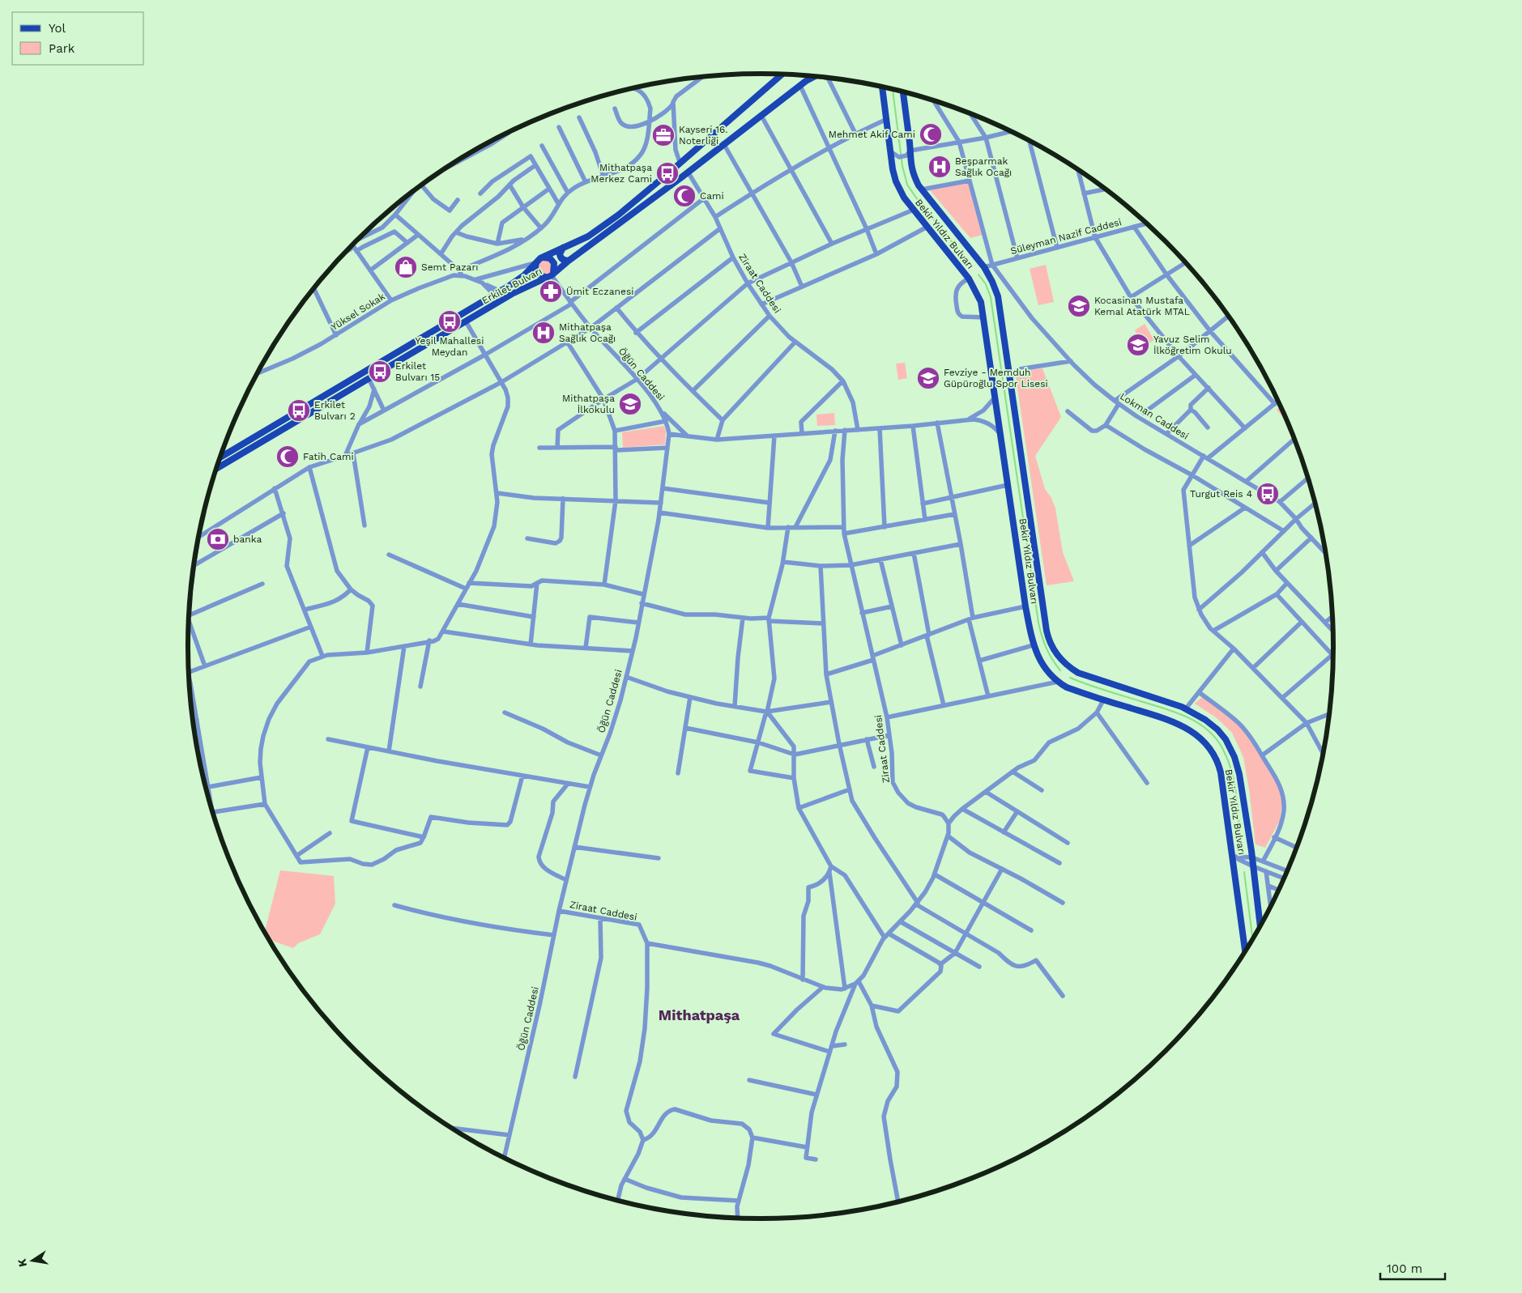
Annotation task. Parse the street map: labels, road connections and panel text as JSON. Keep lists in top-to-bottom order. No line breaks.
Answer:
{"streets":{"main road":["Bekir Yıldız Bulvarı","Erkilet Bulvarı"],"street":["Süleyman Nazif Caddesi","Ziraat Caddesi","Yüksel Sokak","Öğün Caddesi","Lokman Caddesi"]},"crossings":[["Bekir Yıldız Bulvarı","Süleyman Nazif Caddesi"],["Süleyman Nazif Caddesi","Lokman Caddesi"],["Ziraat Caddesi","Erkilet Bulvarı"],["Ziraat Caddesi","Öğün Caddesi"],["Erkilet Bulvarı","Yüksel Sokak"],["Erkilet Bulvarı","Öğün Caddesi"]],"districts":["Mithatpaşa"],"places":{"mosque":["Mehmet Akif Cami","Cami","Fatih Cami"],"office":["Kayseri 16. Noterliği"],"hospital":["Beşparmak Sağlık Ocağı","Mithatpaşa Sağlık Ocağı"],"bus stop":["Mithatpaşa Merkez Cami","Yeşil Mahallesi Meydan","Erkilet Bulvarı 15","Erkilet Bulvarı 2","Turgut Reis 4"],"shop":["Semt Pazarı"],"pharmacy":["Ümit Eczanesi"],"school or university":["Kocasinan Mustafa Kemal Atatürk MTAL","Yavuz Selim İlköğretim Okulu","Fevziye - Memduh Güpüroğlu Spor Lisesi","Mithatpaşa İlkokulu"],"bank":["banka"]},"legend":["Yol","Park"],"scale_bar":"100 m","north":"left"}
